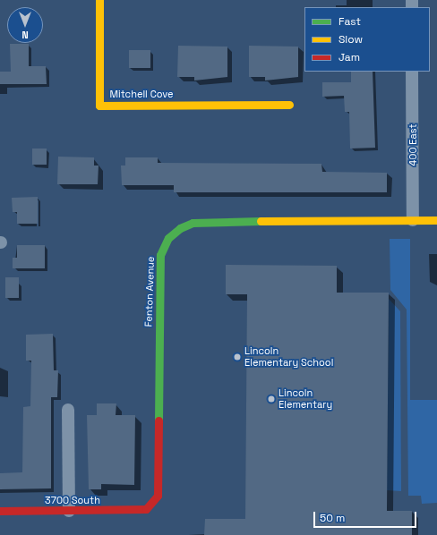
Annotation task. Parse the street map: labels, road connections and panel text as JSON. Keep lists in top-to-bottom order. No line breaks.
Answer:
{"streets":{"street":["Mitchell Cove","400 East","Fenton Avenue","3700 South"]},"crossings":[["400 East","Fenton Avenue"],["Fenton Avenue","3700 South"]],"places":["Lincoln Elementary School","Lincoln Elementary"],"legend":["Fast","Slow","Jam"],"scale_bar":"50 m","north":"bottom"}
